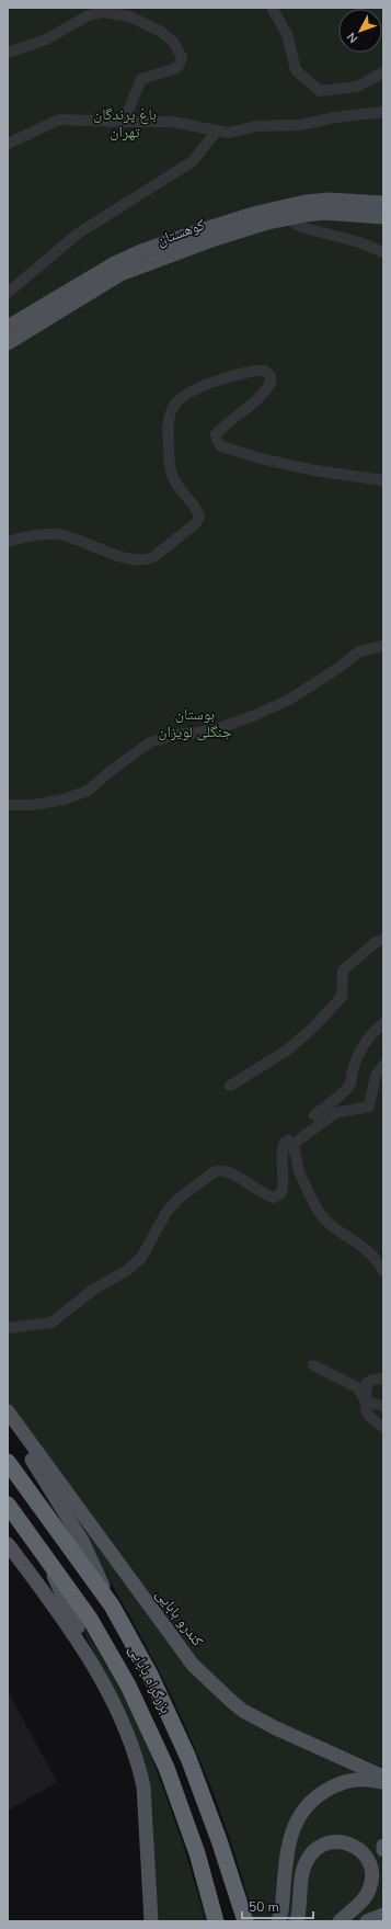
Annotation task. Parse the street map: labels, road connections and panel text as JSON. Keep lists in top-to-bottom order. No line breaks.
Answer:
{"streets":{"highway":["بزرگراه بابایی"],"main road":["کوهستان","کندرو بابایی"]},"parks":["باغ پرندگان تهران","بوستان جنگلی لویزان"],"scale_bar":"50 m","north":"bottom left"}
